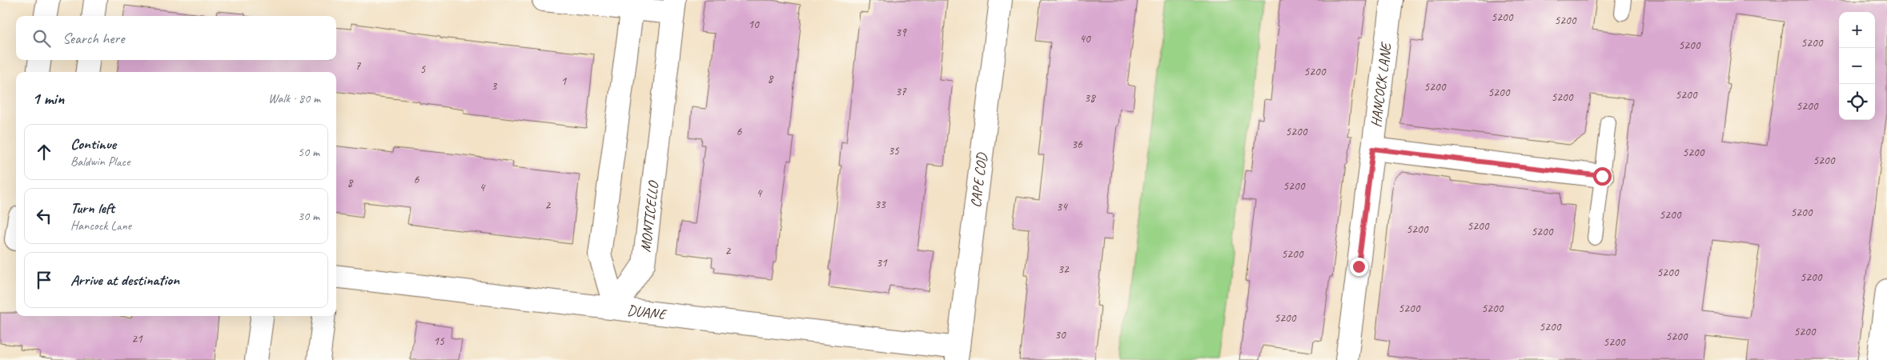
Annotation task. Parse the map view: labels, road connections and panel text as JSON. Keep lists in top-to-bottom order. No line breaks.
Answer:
{"streets":{"street":["HANCOCK LANE","CAPE COD","MONTICELLO","DUANE"]},"crossings":[["CAPE COD","DUANE"],["MONTICELLO","DUANE"]],"house_numbers":["5200","5200","10","39","40","5200","5200","7","5","5200","8","1","3","5200","37","5200","5200","5200","38","5200","6","5200","36","35","5200","5200","6","8","5200","4","4","33","2","34","5200","5200","5200","5200","5200","2","5200","31","32","5200","5200","5200","5200","5200","5200","5200","30","5200","21","15","5200"],"page":{"map_buttons":["+","−"],"search":"Search here","heading":["1 min","Walk · 80 m"],"list":[["Continue","Baldwin Place","50 m"],["Turn left","Hancock Lane","30 m"],"Arrive at destination"]}}
